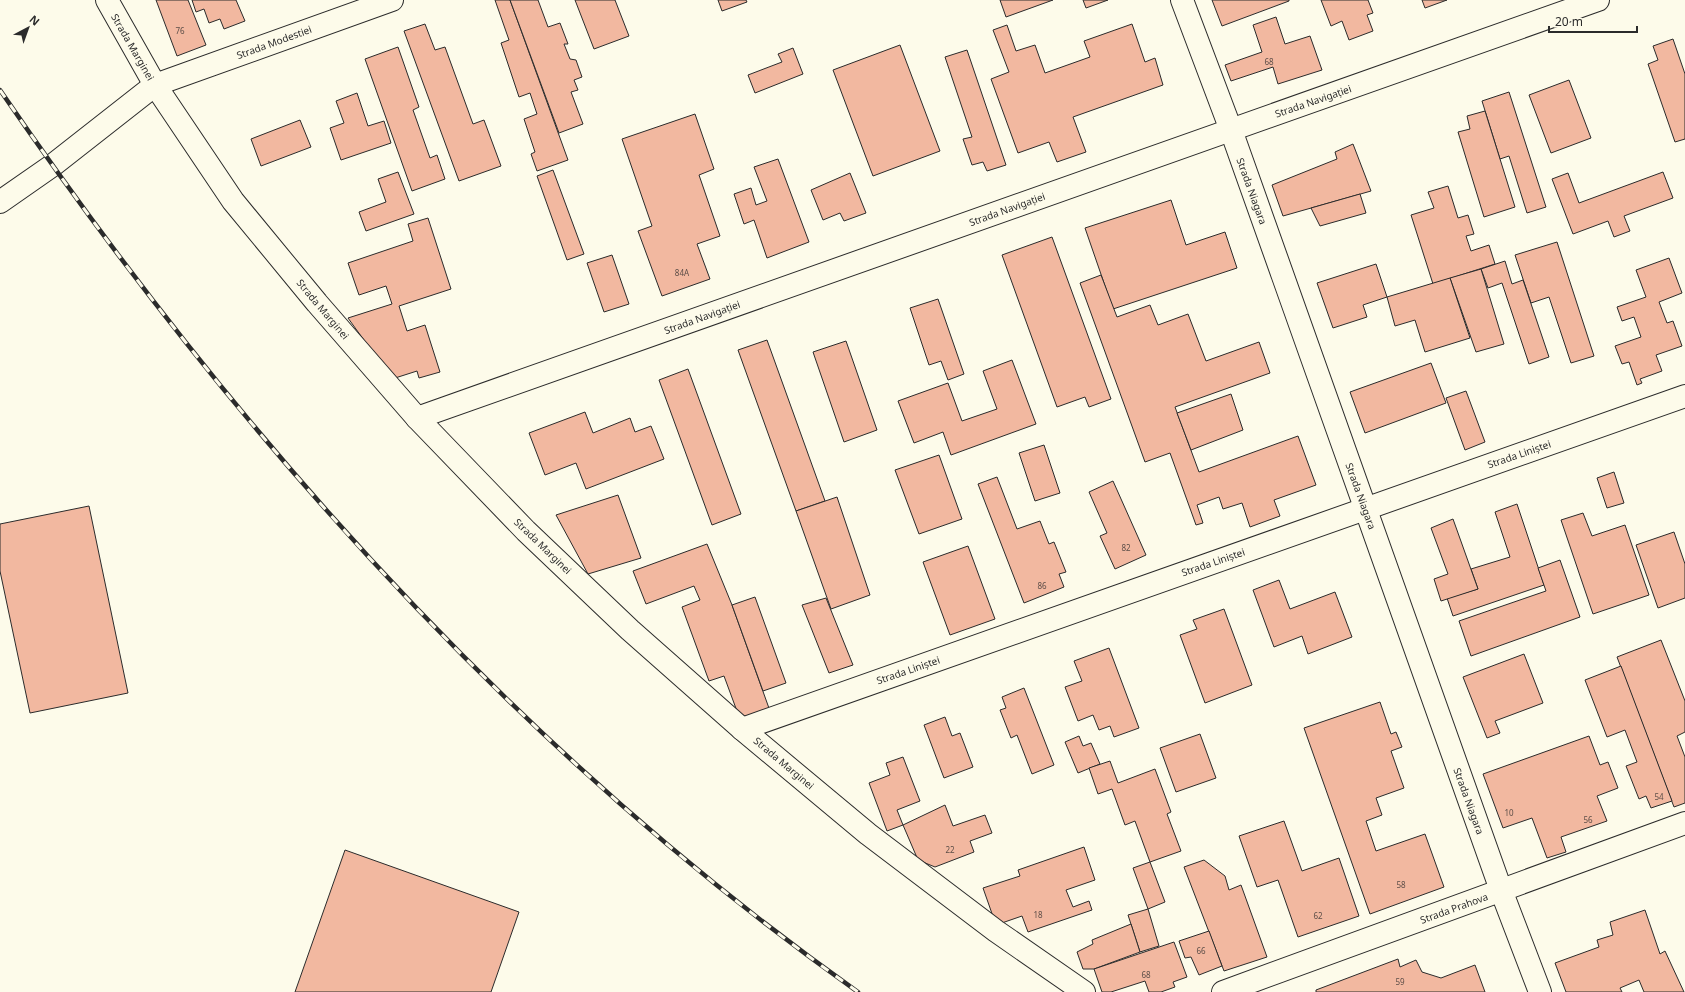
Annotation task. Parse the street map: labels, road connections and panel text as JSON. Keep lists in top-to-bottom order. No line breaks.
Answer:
{"streets":{"street":["Strada Modestiei","Strada Marginei","Strada Navigației","Strada Niagara","Strada Liniștei","Strada Prahova"]},"crossings":[["Strada Modestiei","Strada Marginei"],["Strada Marginei","Strada Navigației"],["Strada Marginei","Strada Liniștei"],["Strada Navigației","Strada Niagara"],["Strada Niagara","Strada Liniștei"],["Strada Niagara","Strada Prahova"]],"house_numbers":["76","68","84A","82","86","54","10","56","22","58","18","62","66","68","59"],"scale_bar":"20 m","north":"top right"}
